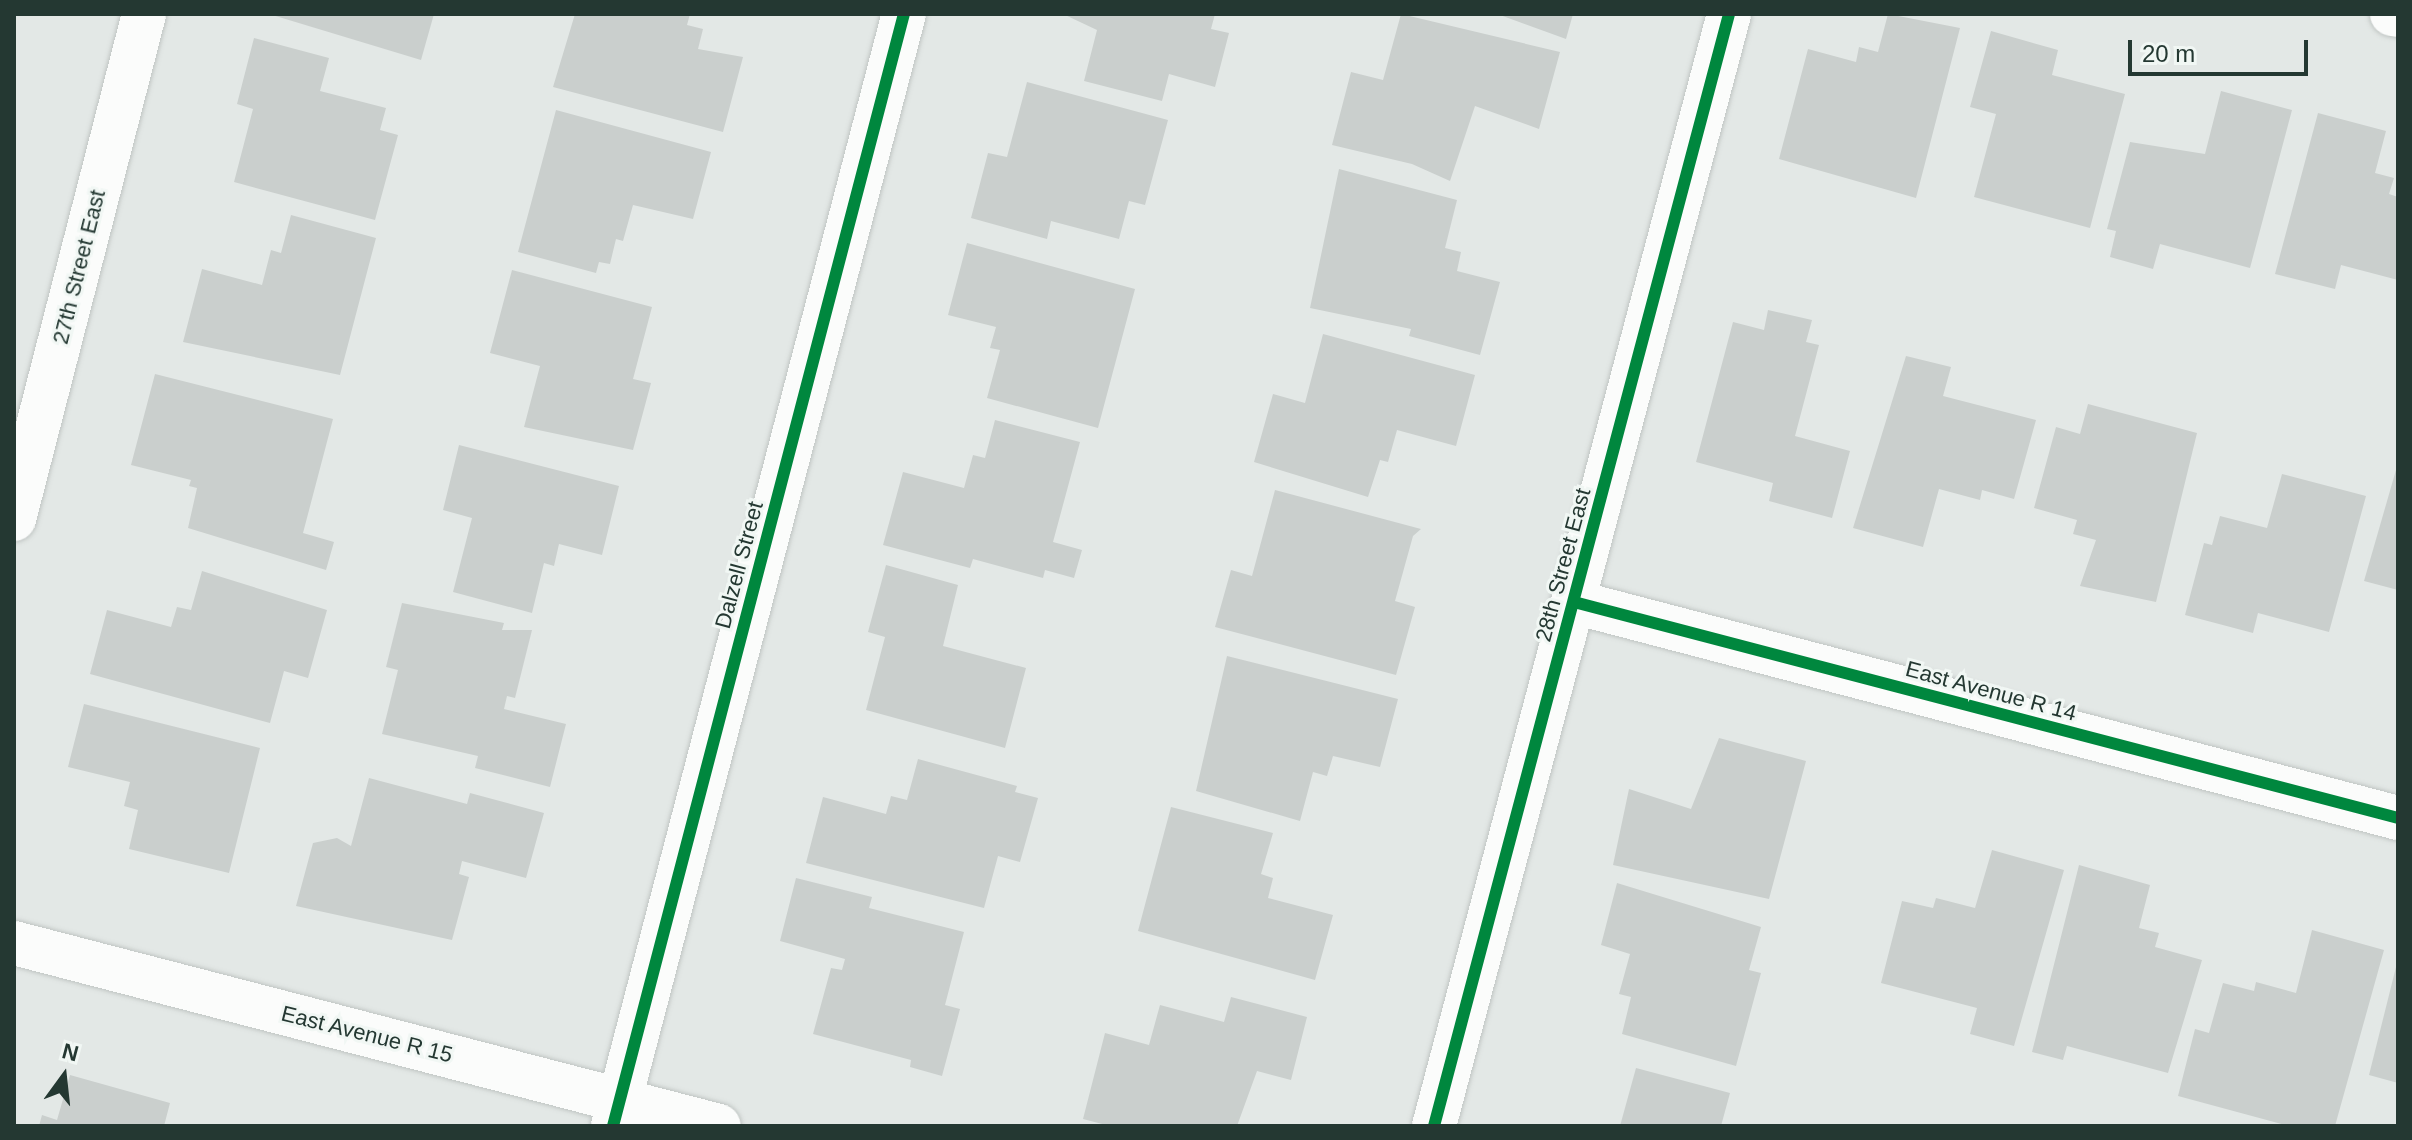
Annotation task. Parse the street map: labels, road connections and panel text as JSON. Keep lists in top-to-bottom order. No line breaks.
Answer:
{"streets":{"street":["27th Street East","Dalzell Street","28th Street East","East Avenue R 14","East Avenue R 15"]},"crossings":[["Dalzell Street","East Avenue R 15"],["28th Street East","East Avenue R 14"]],"scale_bar":"20 m","north":"top"}
